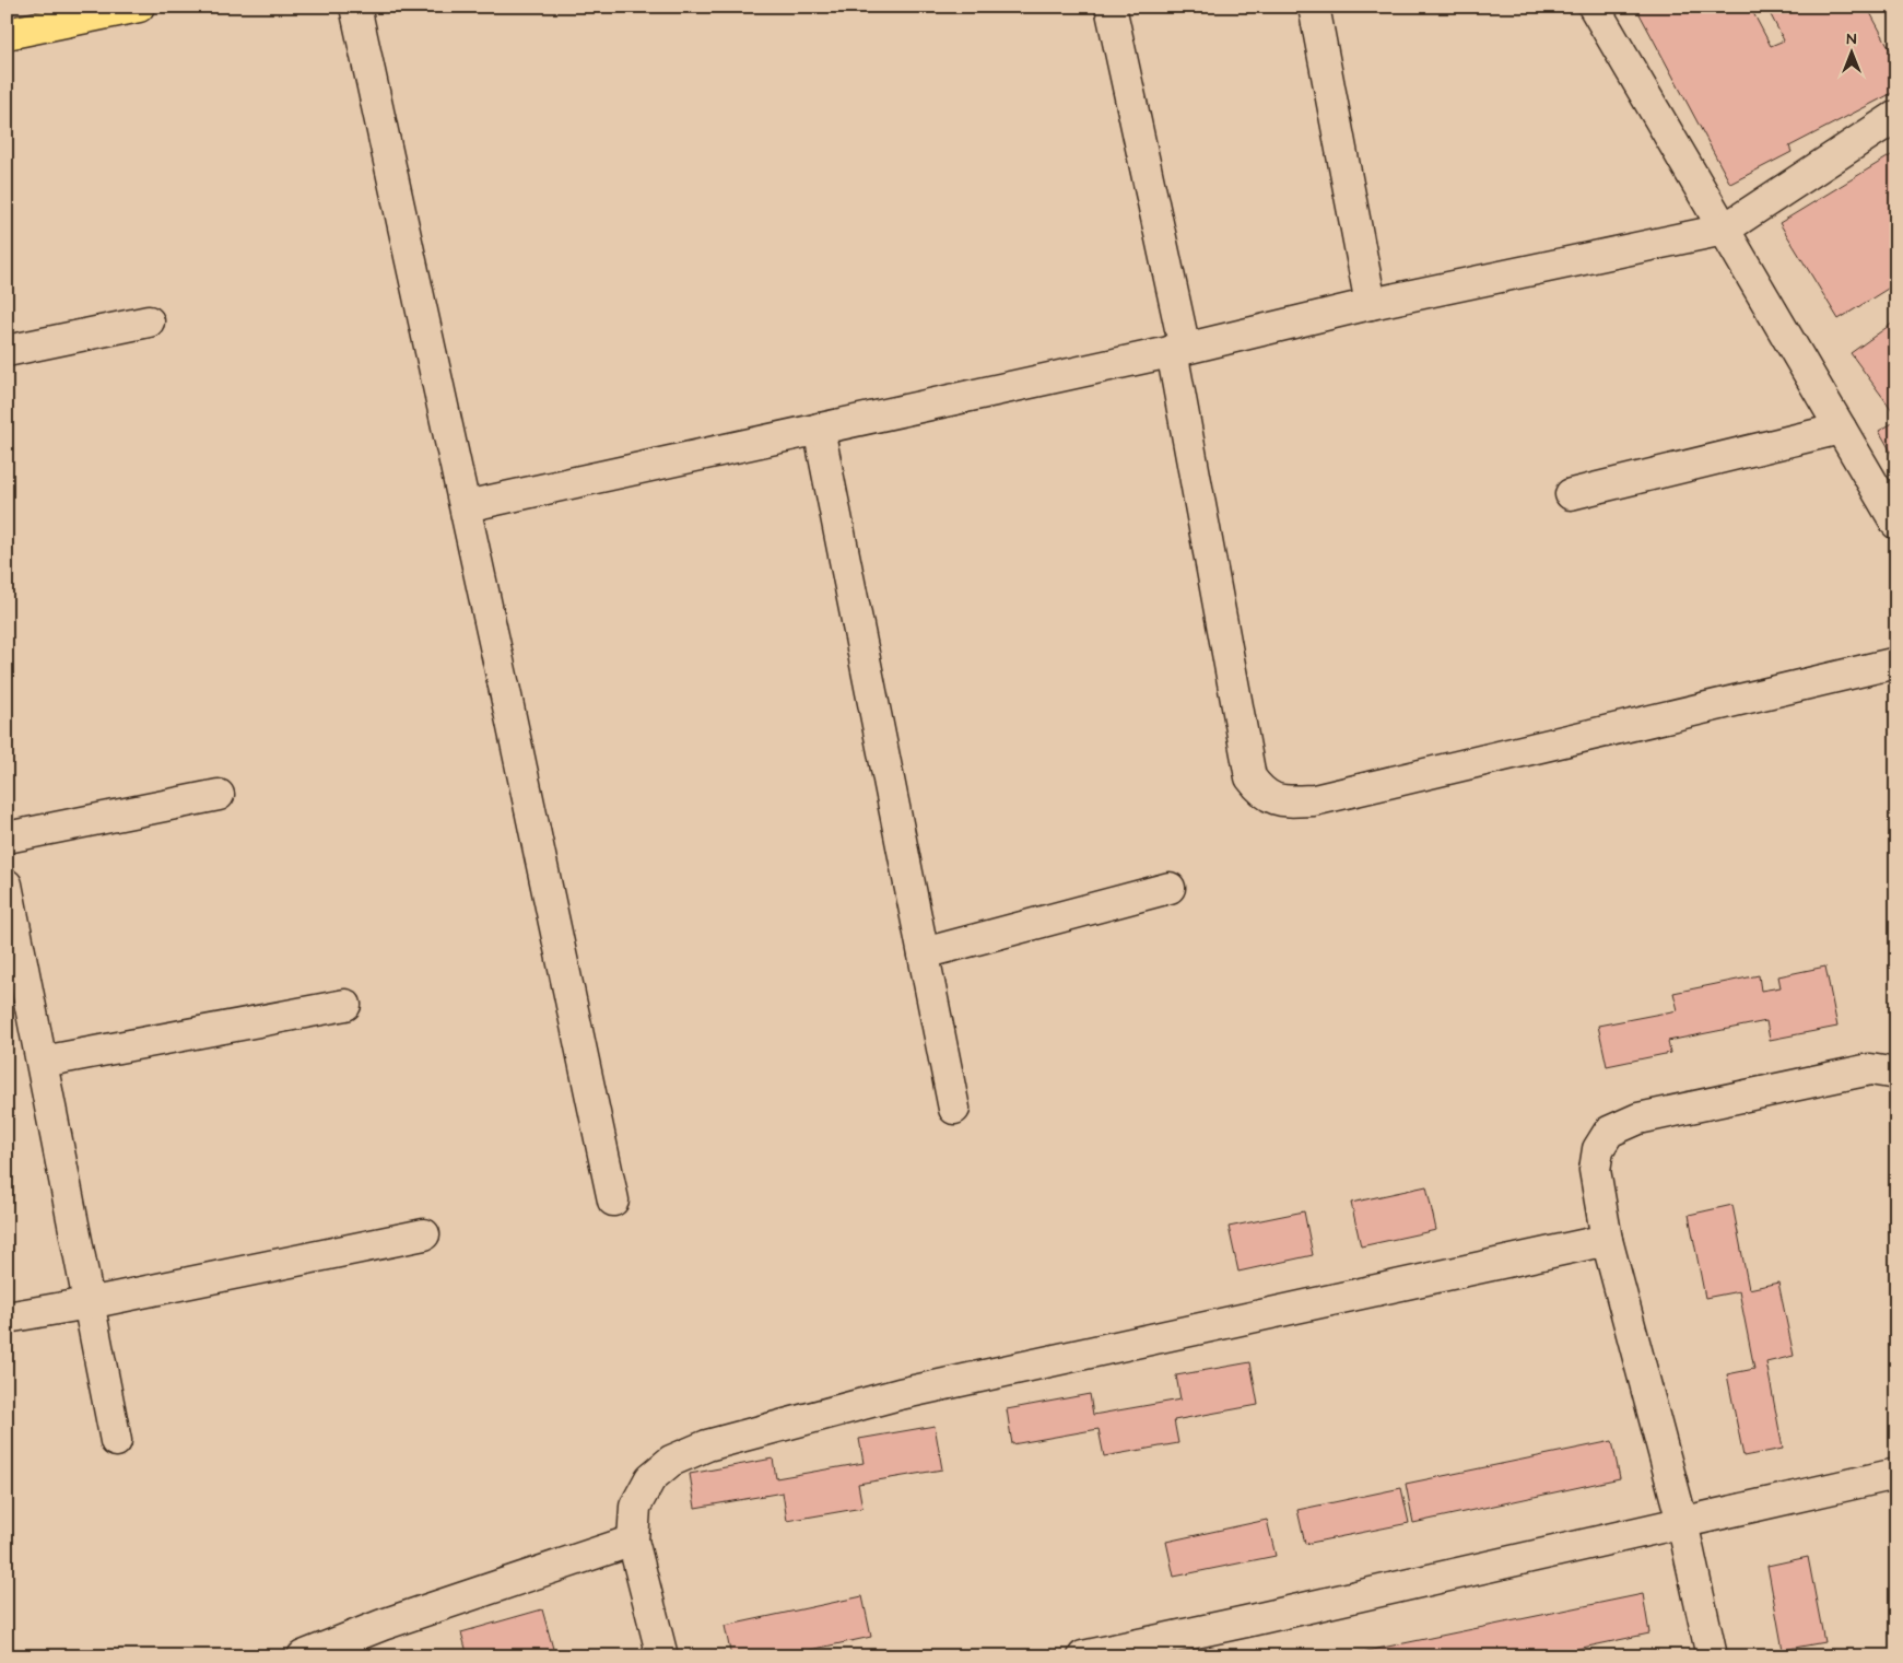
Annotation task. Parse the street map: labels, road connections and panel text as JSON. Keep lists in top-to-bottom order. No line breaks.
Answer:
{"north":"top"}
